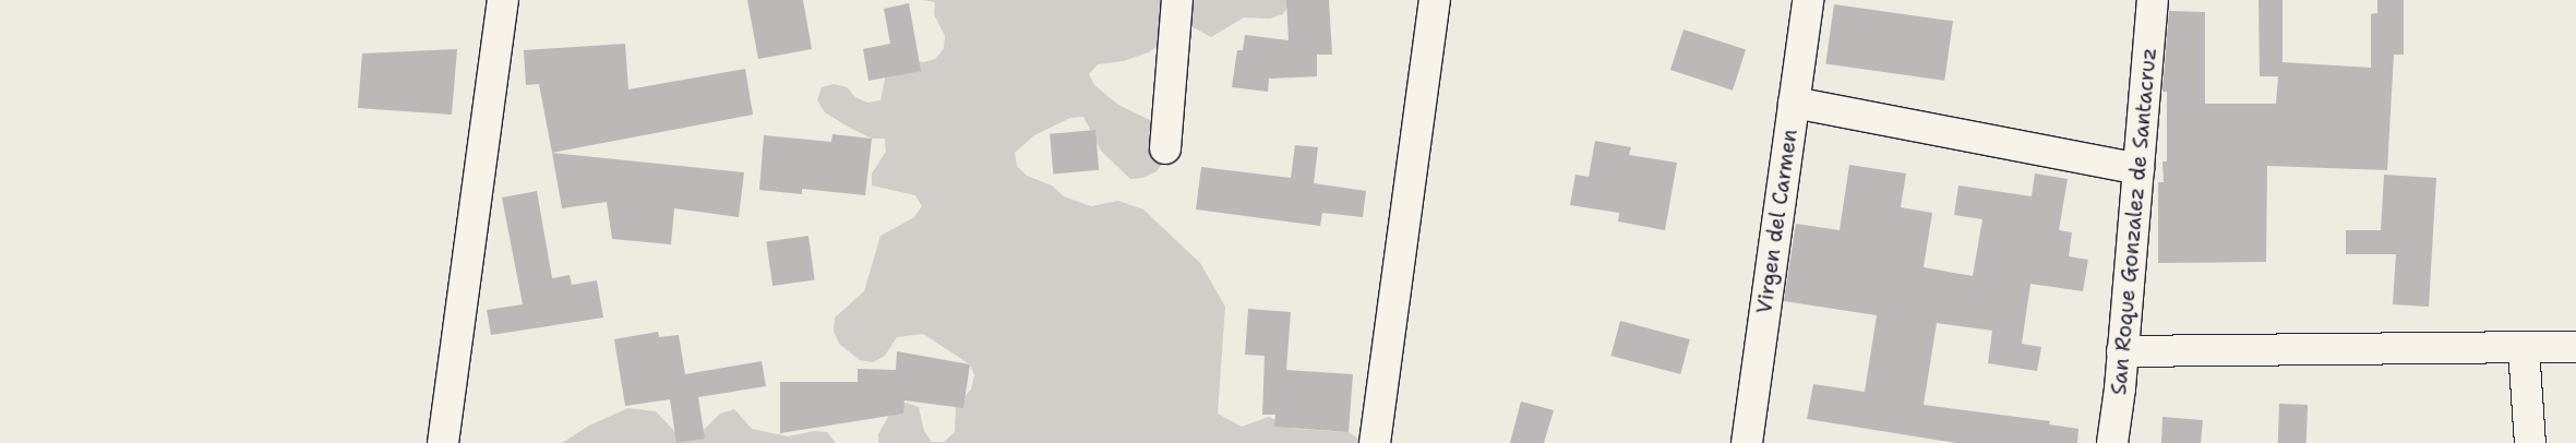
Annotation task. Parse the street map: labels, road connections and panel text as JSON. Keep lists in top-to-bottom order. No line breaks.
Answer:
{"streets":{"street":["Virgen del Carmen","San Roque Gonzalez de Santacruz"]}}
